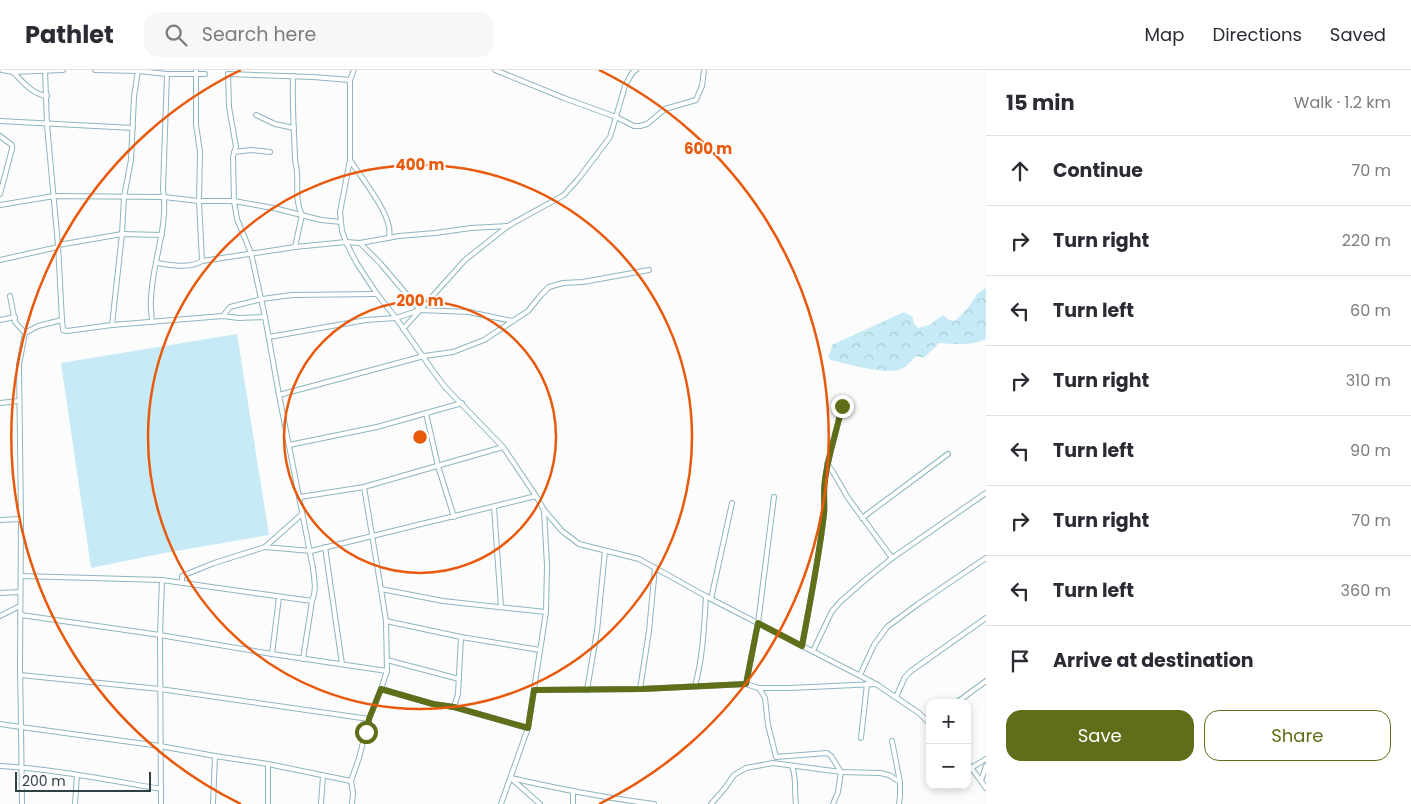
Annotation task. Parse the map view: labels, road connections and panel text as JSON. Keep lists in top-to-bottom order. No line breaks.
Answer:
{"scale_bar":"200 m","page":{"header":"Pathlet","search":"Search here","nav":["Map","Directions","Saved"],"heading":["15 min","Walk · 1.2 km"],"list":[["Continue","70 m"],["Turn right","220 m"],["Turn left","60 m"],["Turn right","310 m"],["Turn left","90 m"],["Turn right","70 m"],["Turn left","360 m"],"Arrive at destination"],"buttons":["Save","Share"],"map_buttons":["+","−"],"scale":"200 m"},"rings":["600 m","400 m","200 m"]}
